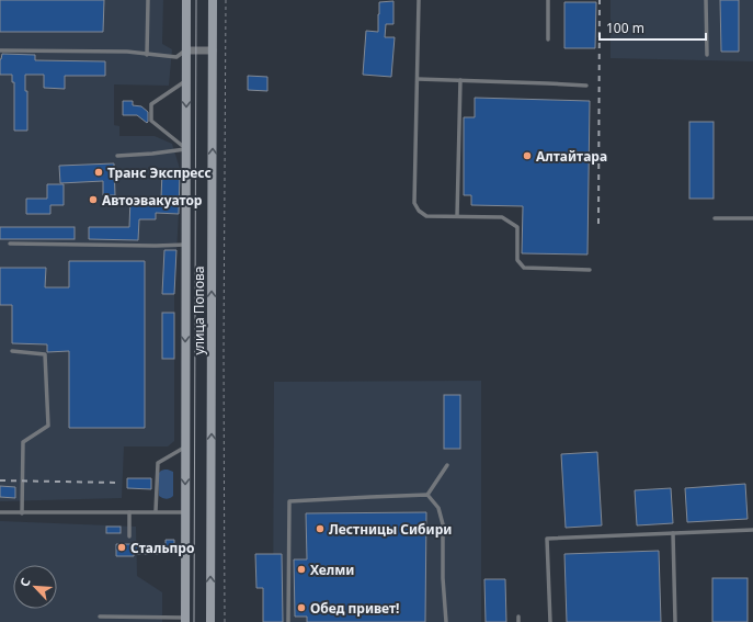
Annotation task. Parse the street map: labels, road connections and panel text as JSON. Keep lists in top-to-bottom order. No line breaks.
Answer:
{"streets":{"main road":["улица Попова"]},"places":["Алтайтара","Транс Экспресс","Автоэвакуатор","Лестницы Сибири","Стальпро","Хелми","Обед привет!"],"scale_bar":"100 m","north":"top left"}
